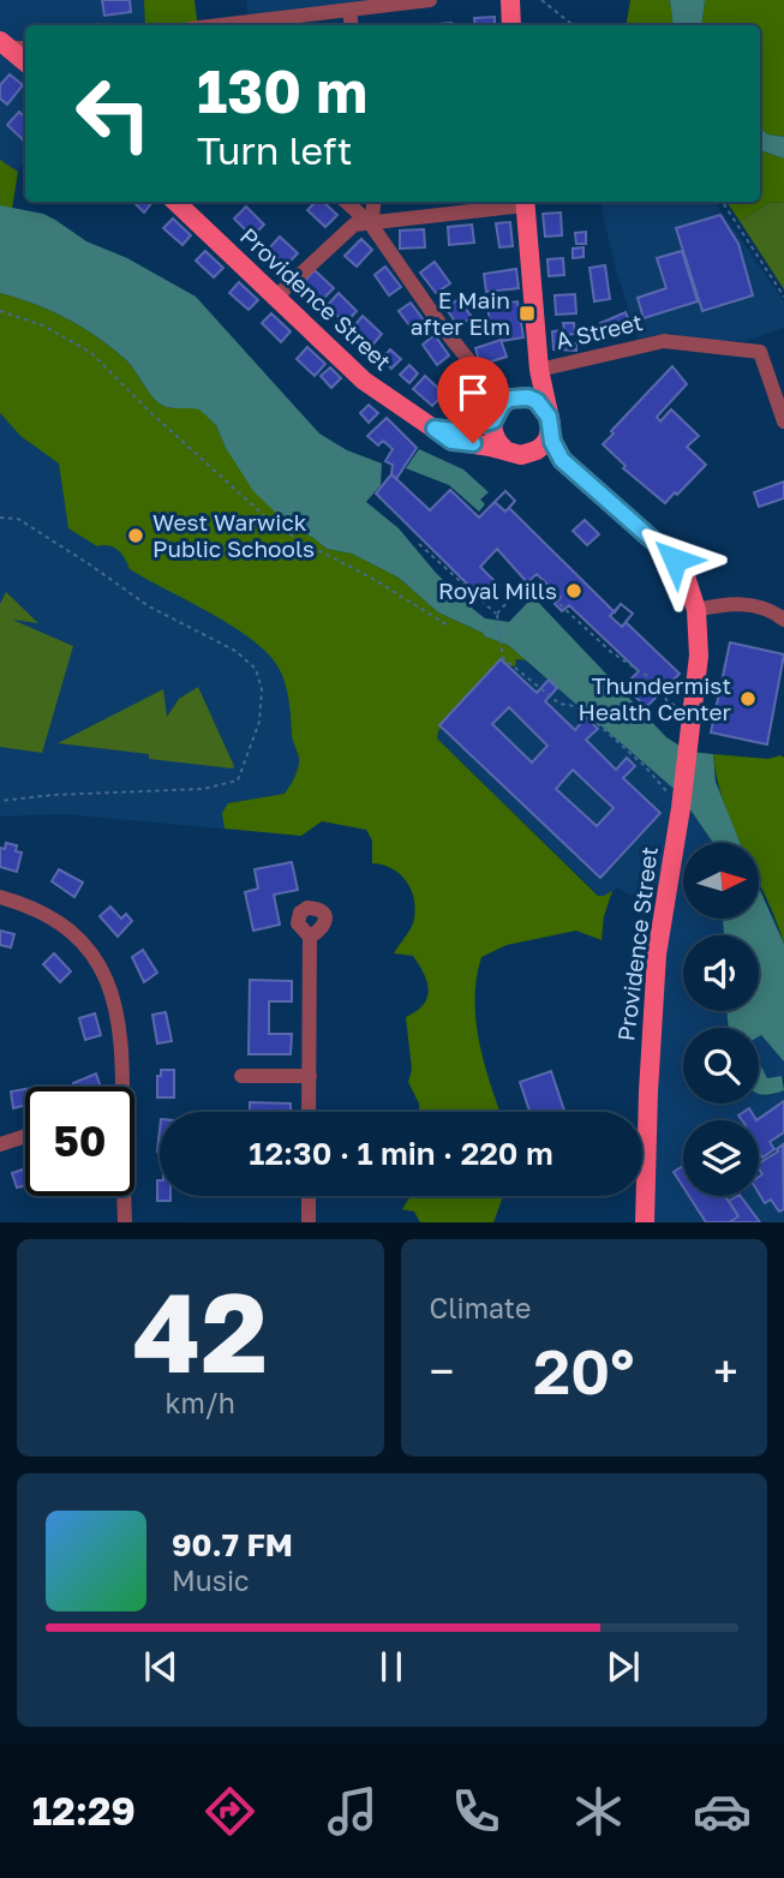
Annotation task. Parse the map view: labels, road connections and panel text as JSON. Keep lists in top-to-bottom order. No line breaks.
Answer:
{"streets":{"main road":["Providence Street"],"street":["A Street"]},"places":{"transit":["E Main after Elm"],"other":["West Warwick Public Schools","Royal Mills","Thundermist Health Center"]},"north":"right","page":{"turn":["130 m","Turn left"],"limit":"50","trip":"12:30 · 1 min · 220 m","tile":[["42","km/h"],"Climate"],"heat":["−","20°","+"],"song":["90.7 FM","Music"],"tabs":"12:29"}}
